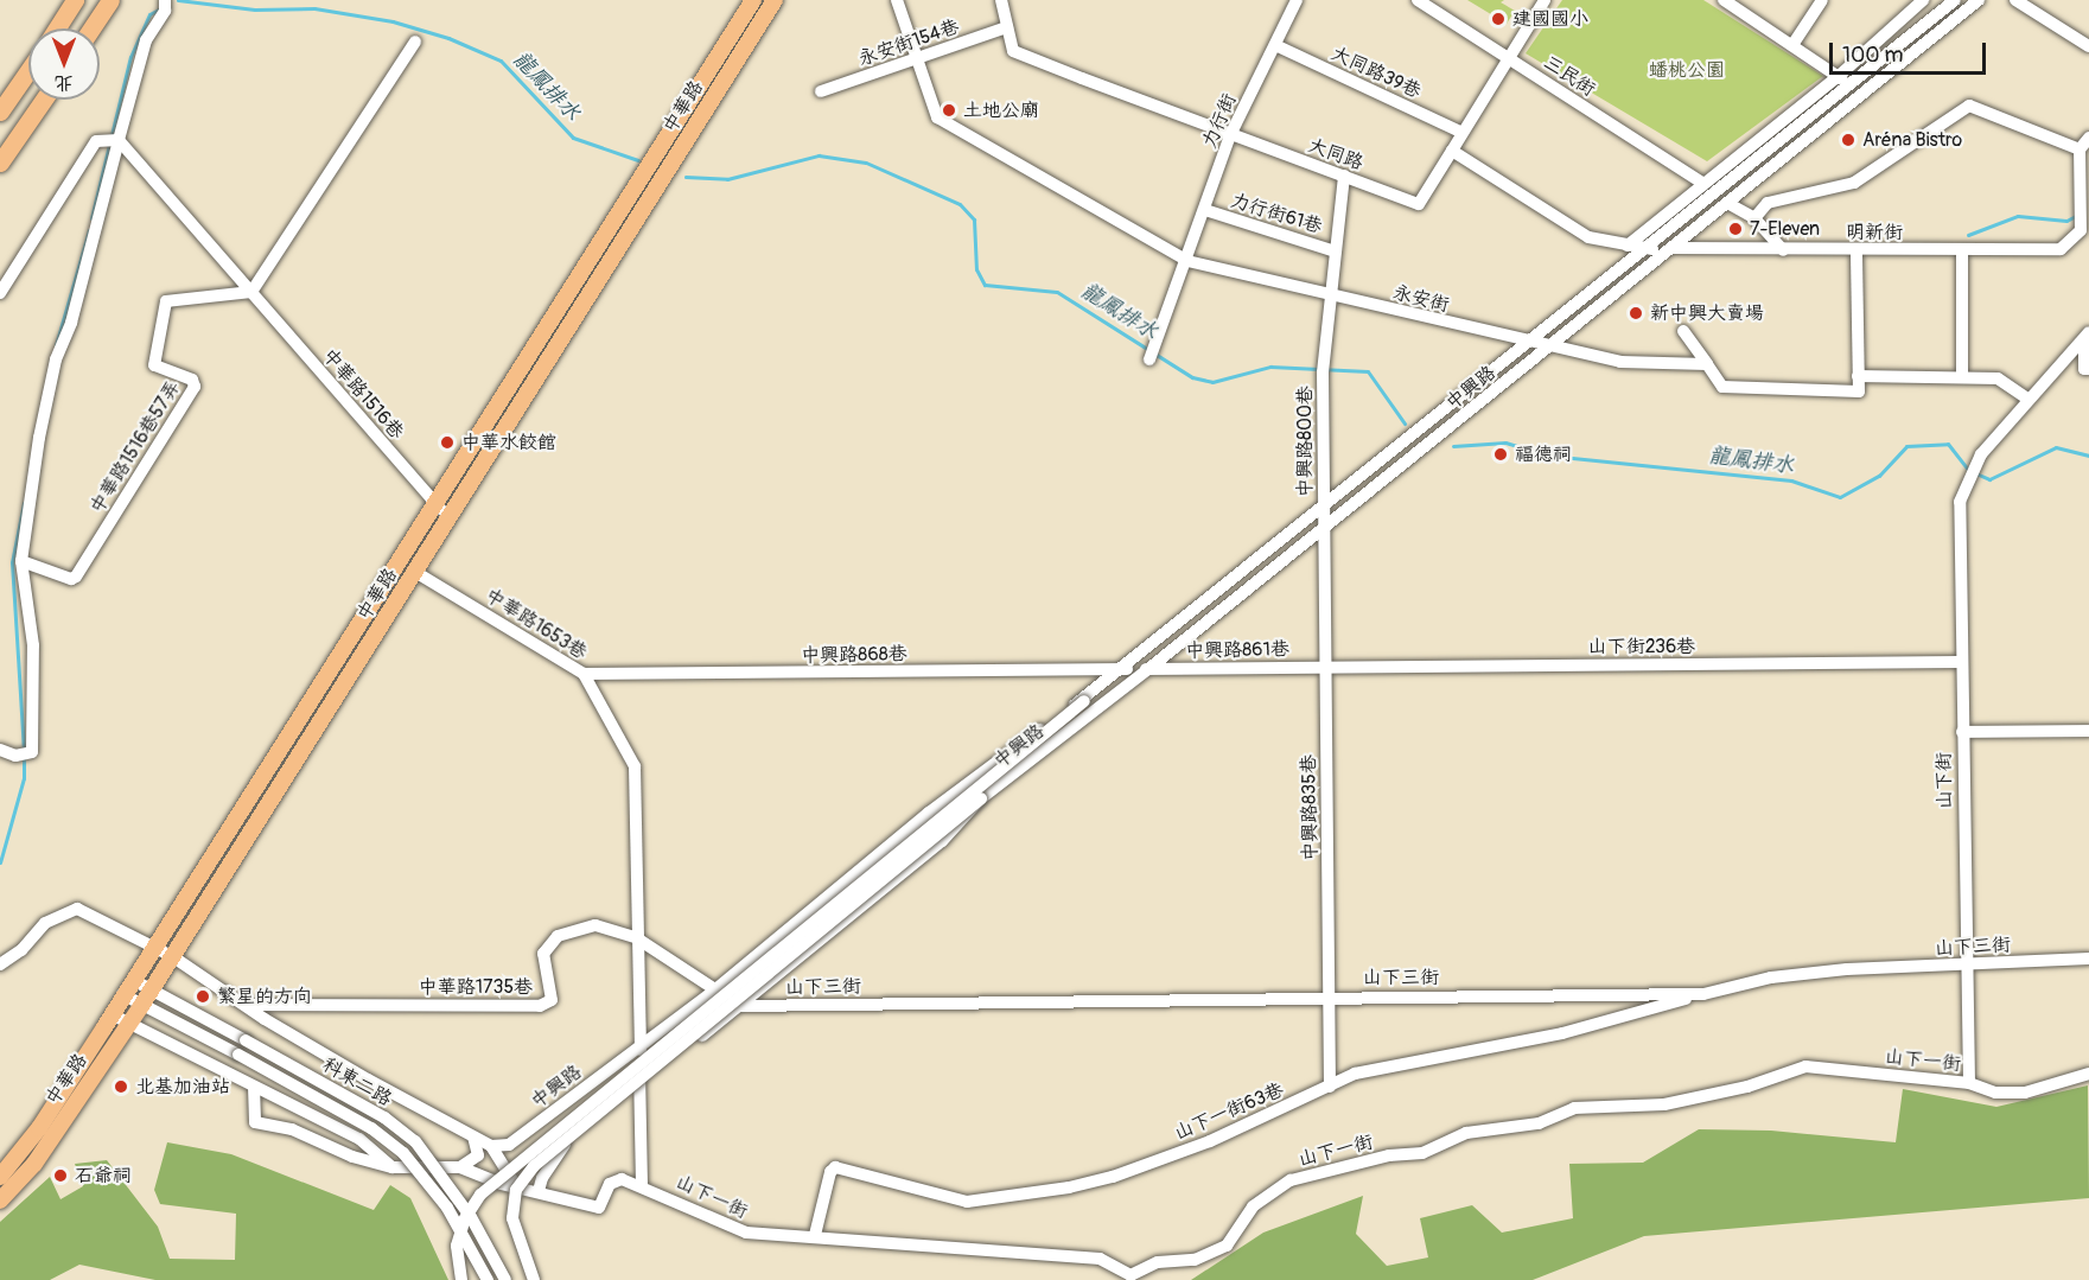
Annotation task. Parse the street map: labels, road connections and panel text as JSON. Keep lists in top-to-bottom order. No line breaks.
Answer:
{"streets":{"main road":["中華路"],"street":["永安街154巷","大同路39巷","三民街","力行街","大同路","力行街61巷","明新街","永安街","中興路","中華路1516巷","中興路800巷","中華路1516巷57弄","中華路1653巷","山下街236巷","中興路861巷","中興路868巷","山下街","中興路835巷","山下三街","中華路1735巷","山下一街","科東二路","山下一街63巷"]},"crossings":[["永安街154巷","大同路"],["永安街154巷","永安街"],["大同路39巷","力行街"],["中華路","中華路1516巷"],["中華路","中華路1653巷"],["中華路","科東二路"],["力行街","大同路"],["力行街","力行街61巷"],["力行街","永安街"],["大同路","中興路800巷"],["力行街61巷","中興路800巷"],["明新街","中興路"],["永安街","中興路"],["永安街","中興路800巷"],["中興路","中興路800巷"],["中興路","中華路1653巷"],["中興路","中興路861巷"],["中興路","中興路868巷"],["中興路","中興路835巷"],["中興路","山下三街"],["中興路","山下一街"],["中華路1516巷","中華路1516巷57弄"],["中興路800巷","中興路835巷"],["中華路1653巷","中興路868巷"],["中華路1653巷","山下三街"],["中華路1653巷","中華路1735巷"],["中華路1653巷","山下一街"],["山下街236巷","中興路861巷"],["山下街236巷","山下街"],["山下街236巷","中興路835巷"],["中興路861巷","中興路868巷"],["中興路861巷","中興路835巷"],["山下街","山下三街"],["山下街","山下一街"],["中興路835巷","山下三街"],["中興路835巷","山下一街63巷"],["山下三街","中華路1735巷"],["山下三街","山下一街63巷"],["山下一街","山下一街63巷"]],"water":["龍鳳排水"],"parks":["蟠桃公園"],"places":["建國國小","土地公廟","Aréna Bistro","7-Eleven","新中興大賣場","中華水餃館","福德祠","繁星的方向","北基加油站","石爺祠"],"scale_bar":"100 m","north":"bottom"}
